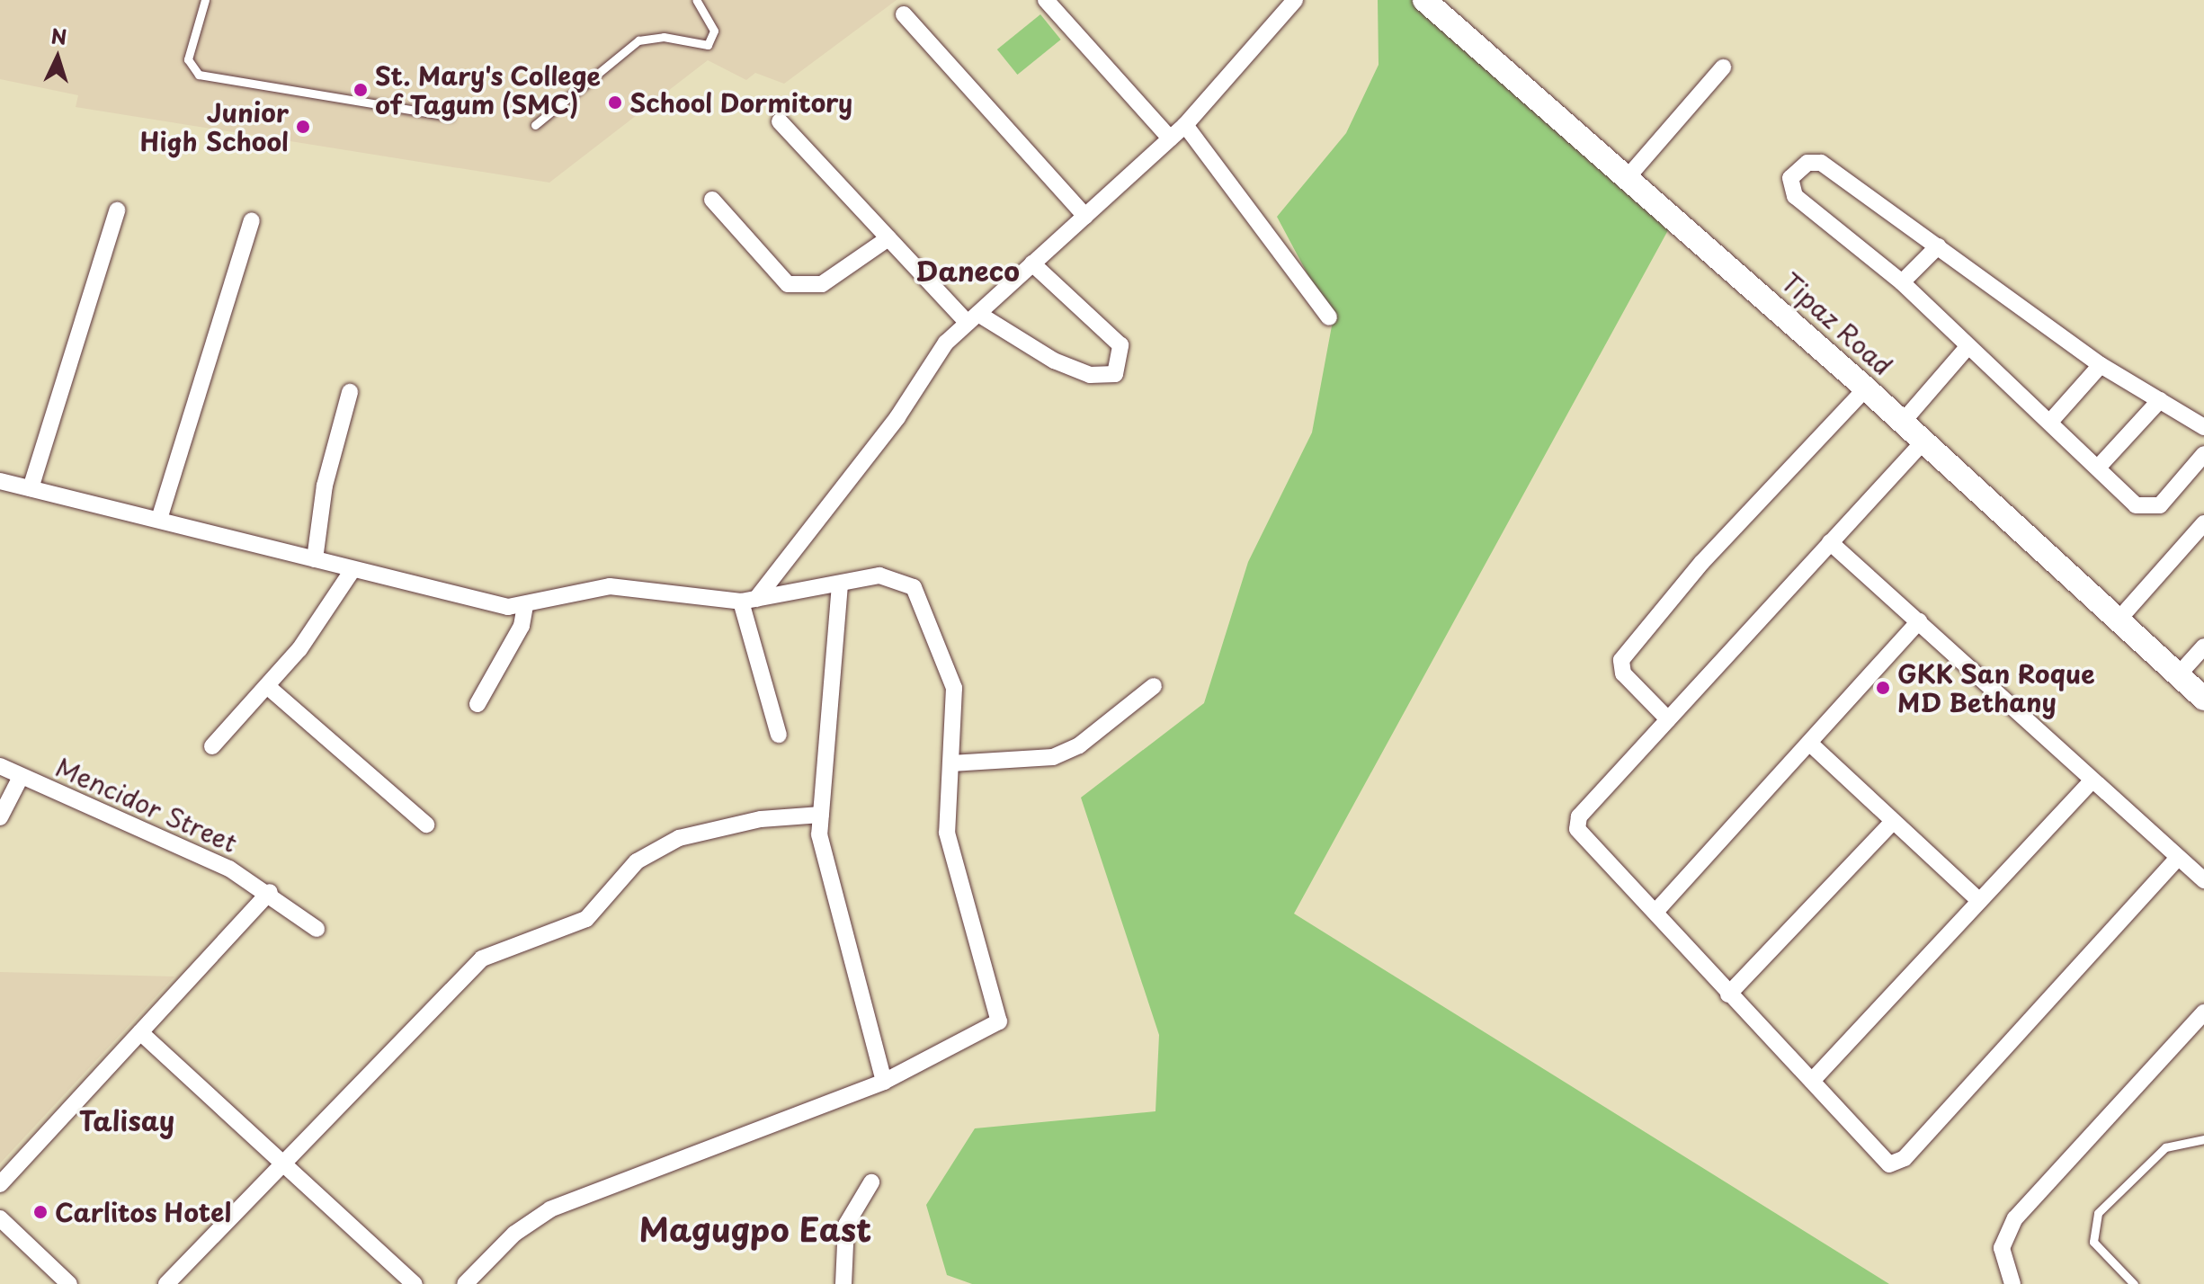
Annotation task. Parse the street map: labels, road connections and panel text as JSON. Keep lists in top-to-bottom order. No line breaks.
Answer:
{"streets":{"street":["Tipaz Road","Mencidor Street"]},"districts":["Daneco","Talisay","Magugpo East"],"places":["St. Mary's College of Tagum (SMC)","School Dormitory","Junior High School","GKK San Roque MD Bethany","Carlitos Hotel"],"north":"top"}
